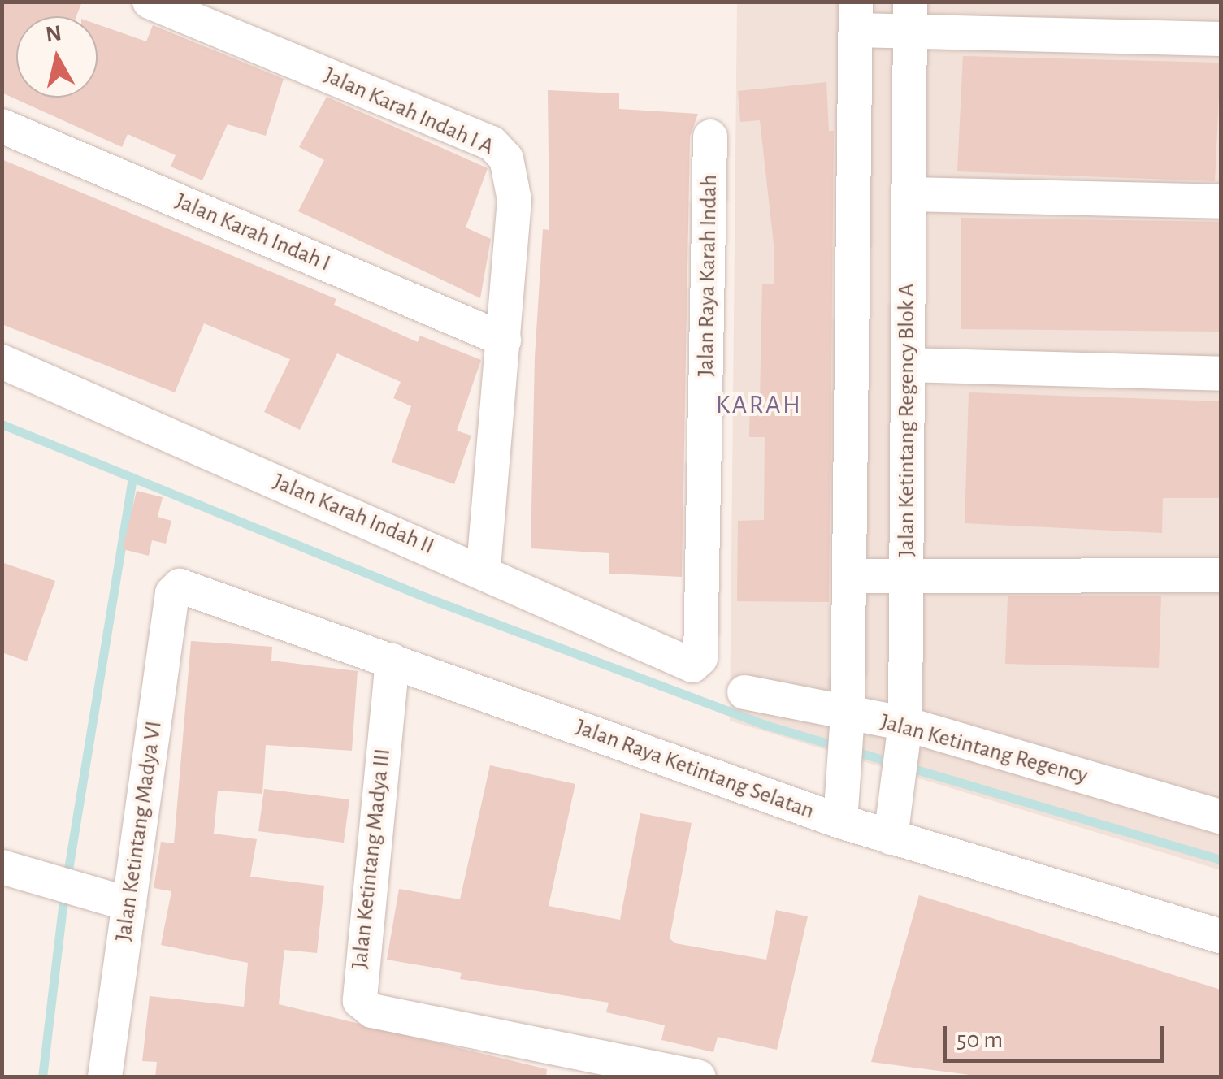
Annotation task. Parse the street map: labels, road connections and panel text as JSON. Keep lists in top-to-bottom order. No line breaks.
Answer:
{"streets":{"street":["Jalan Karah Indah I A","Jalan Karah Indah I","Jalan Raya Karah Indah","Jalan Ketintang Regency Blok A","Jalan Karah Indah II","Jalan Ketintang Regency","Jalan Raya Ketintang Selatan","Jalan Ketintang Madya VI","Jalan Ketintang Madya III"]},"crossings":[["Jalan Karah Indah I A","Jalan Karah Indah I"],["Jalan Karah Indah I A","Jalan Karah Indah II"],["Jalan Raya Karah Indah","Jalan Karah Indah II"],["Jalan Ketintang Regency Blok A","Jalan Ketintang Regency"],["Jalan Ketintang Regency Blok A","Jalan Raya Ketintang Selatan"],["Jalan Raya Ketintang Selatan","Jalan Ketintang Madya VI"],["Jalan Raya Ketintang Selatan","Jalan Ketintang Madya III"]],"districts":["KARAH"],"scale_bar":"50 m","north":"top"}
